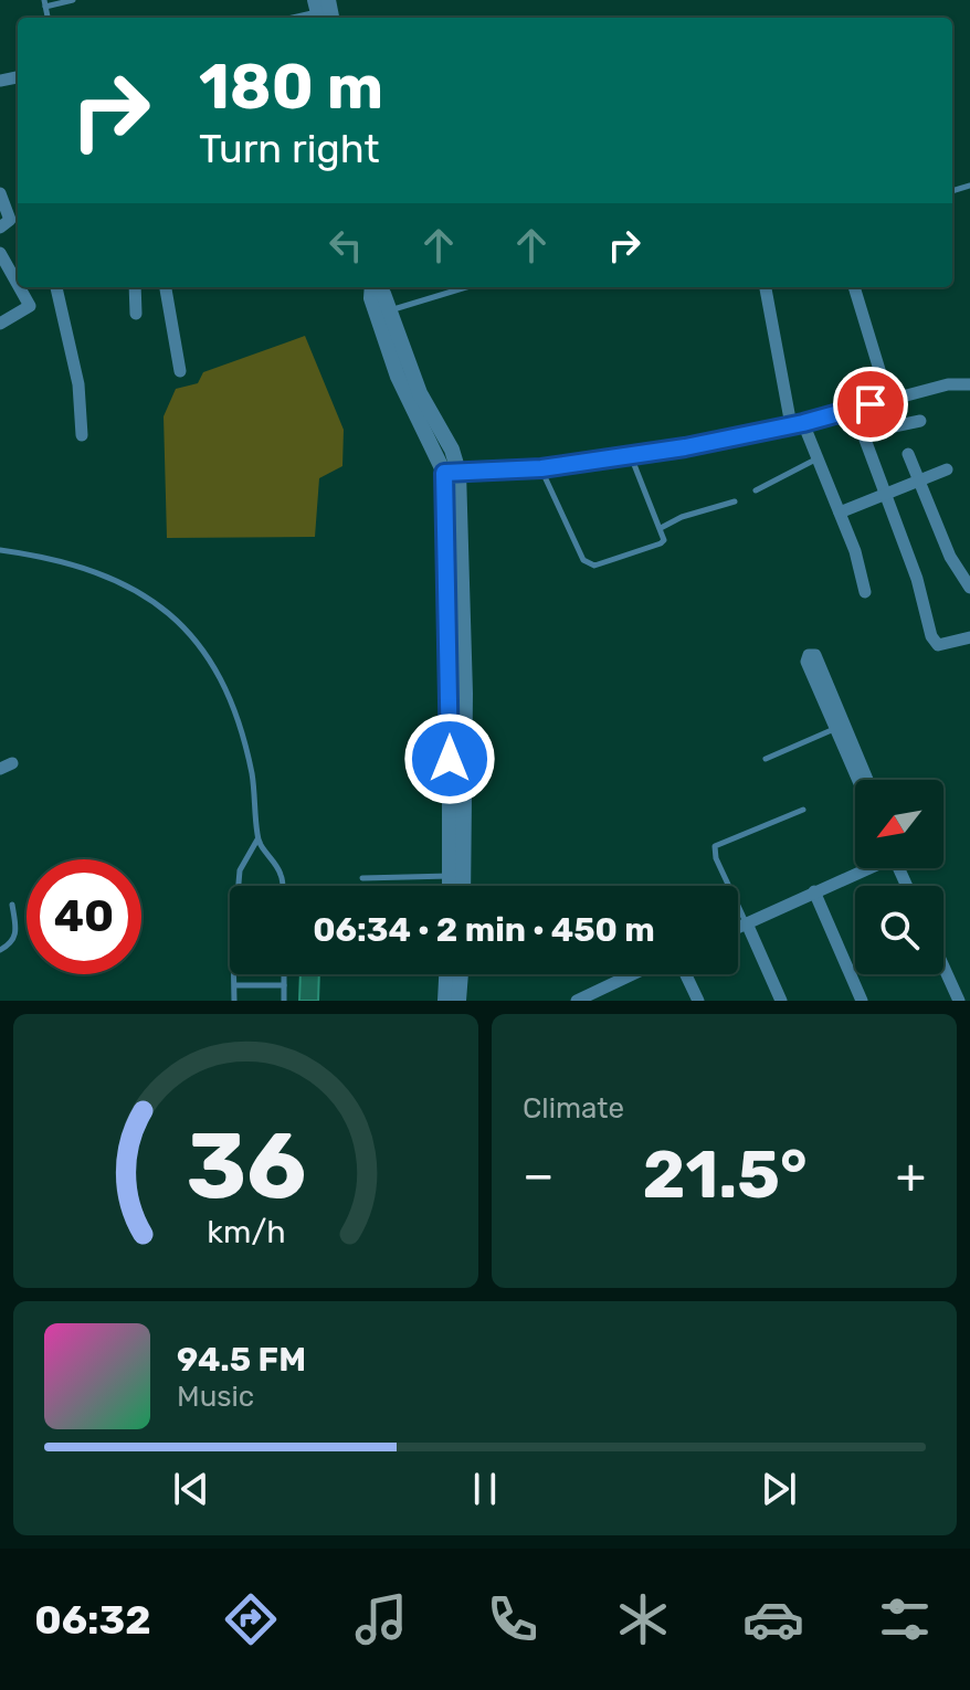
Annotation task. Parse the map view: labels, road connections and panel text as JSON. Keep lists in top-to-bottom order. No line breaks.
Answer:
{"north":"bottom left","page":{"turn":["180 m","Turn right"],"limit":"40","trip":"06:34 · 2 min · 450 m","tile":"Climate","heat":["−","21.5°","+"],"song":["94.5 FM","Music"],"tabs":"06:32","gauge":["36","km/h"]}}
